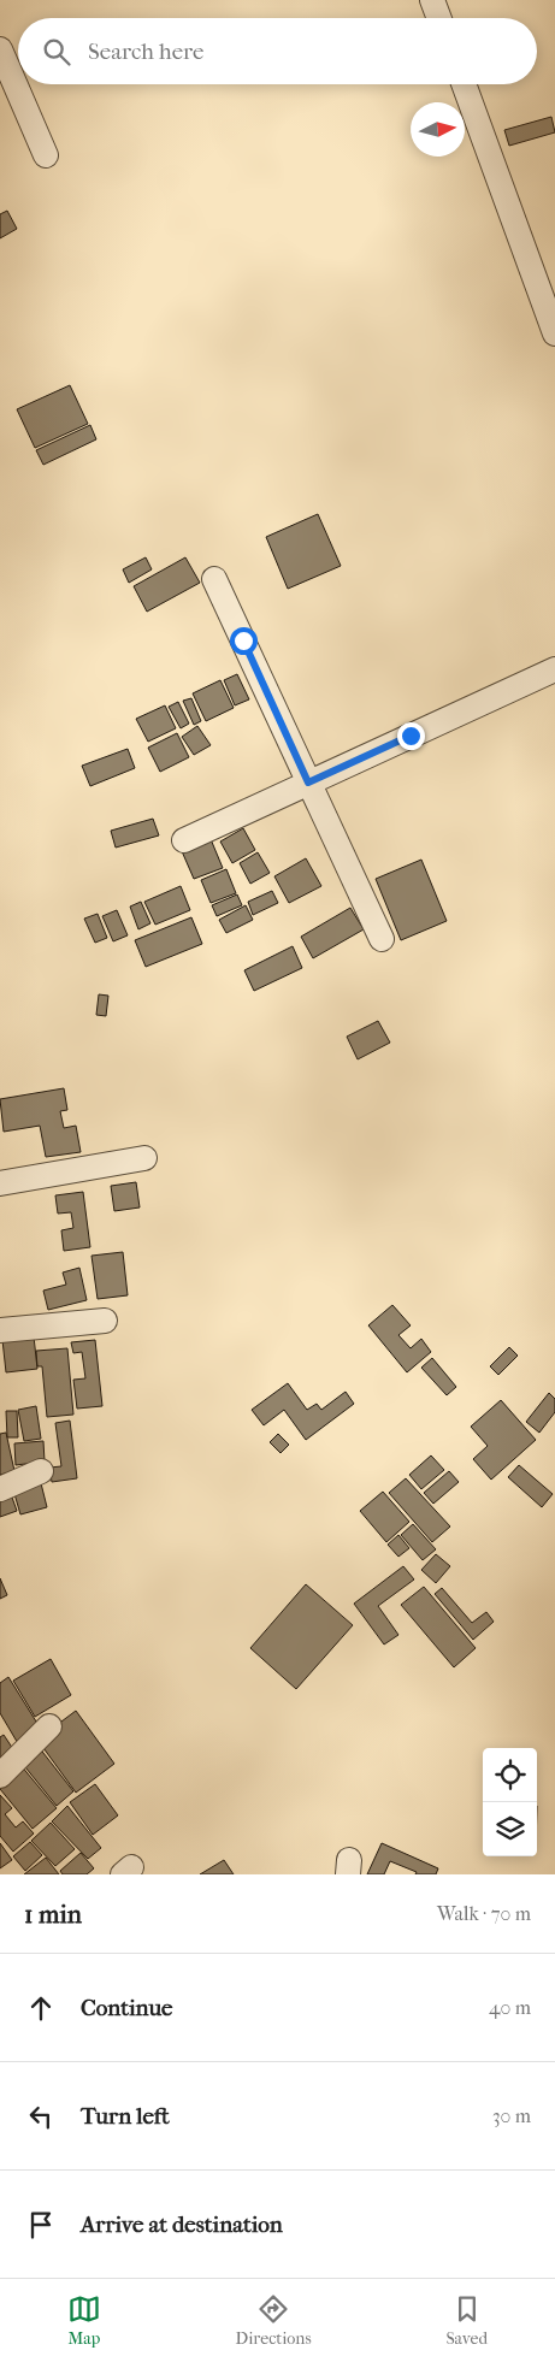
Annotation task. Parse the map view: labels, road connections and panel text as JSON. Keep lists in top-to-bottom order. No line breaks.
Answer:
{"north":"right","page":{"search":"Search here","heading":["1 min","Walk · 70 m"],"list":[["Continue","40 m"],["Turn left","30 m"],"Arrive at destination"],"nav":["Map","Directions","Saved"]}}
